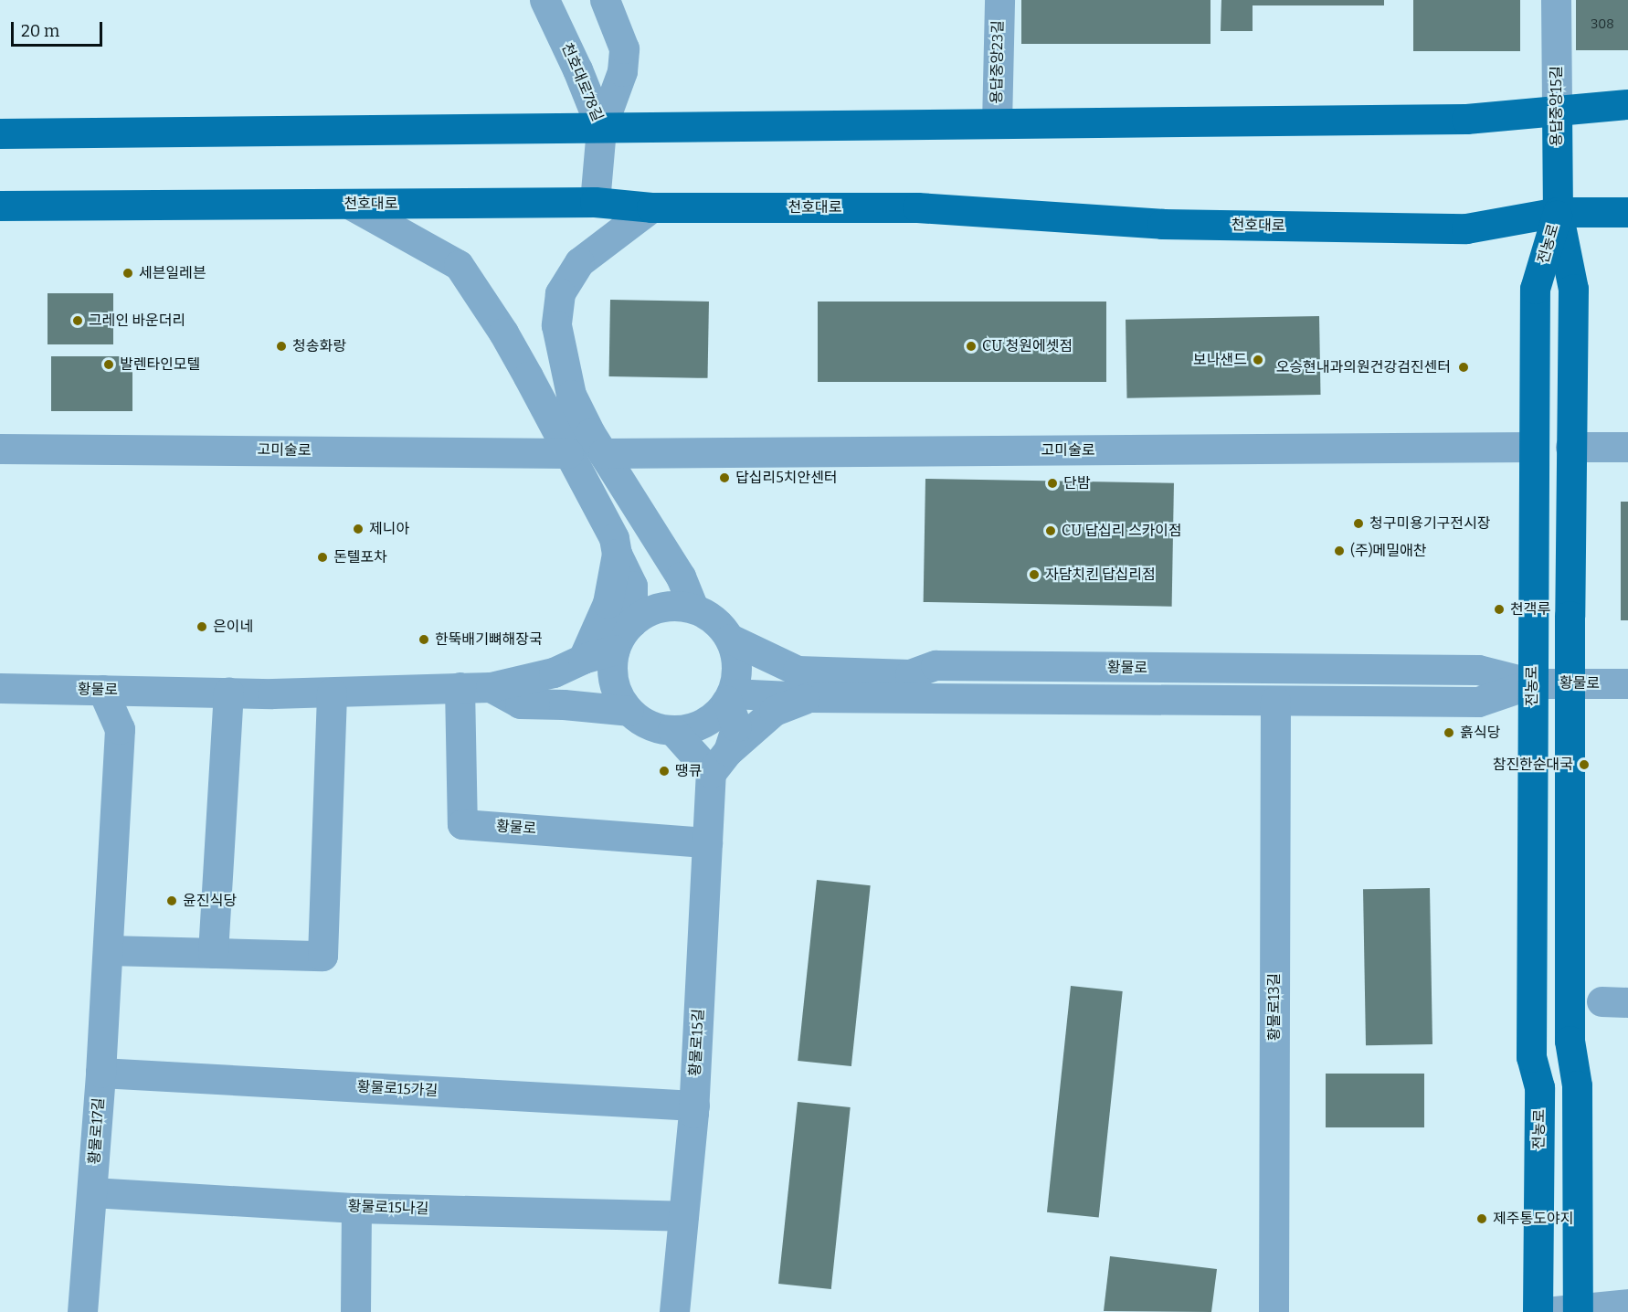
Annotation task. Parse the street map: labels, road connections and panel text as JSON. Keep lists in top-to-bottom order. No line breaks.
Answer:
{"streets":{"main road":["용답중앙15길","천호대로","전농로"],"street":["용답중앙23길","천호대로78길","고미술로","황물로","황물로13길","황물로15길","황물로15가길","황물로17길","황물로15나길"]},"crossings":[["천호대로78길","천호대로"],["용답중앙15길","천호대로"],["용답중앙15길","전농로"],["천호대로","전농로"],["전농로","고미술로"],["전농로","황물로"],["황물로","황물로13길"],["황물로","황물로15길"],["황물로","황물로17길"],["황물로15길","황물로15가길"],["황물로15길","황물로15나길"],["황물로15가길","황물로17길"],["황물로17길","황물로15나길"]],"places":["세븐일레븐","그레인 바운더리","청송화랑","CU 청원에셋점","보나샌드","발렌타인모텔","오승현내과의원건강검진센터","답십리5치안센터","단밤","청구미용기구전시장","제니아","CU 답십리 스카이점","(주)메밀애찬","돈텔포차","자담치킨 답십리점","천객루","은이네","한뚝배기뼈해장국","흙식당","참진한순대국","땡큐","윤진식당","제주통도야지"],"house_numbers":["308"],"scale_bar":"20 m"}
